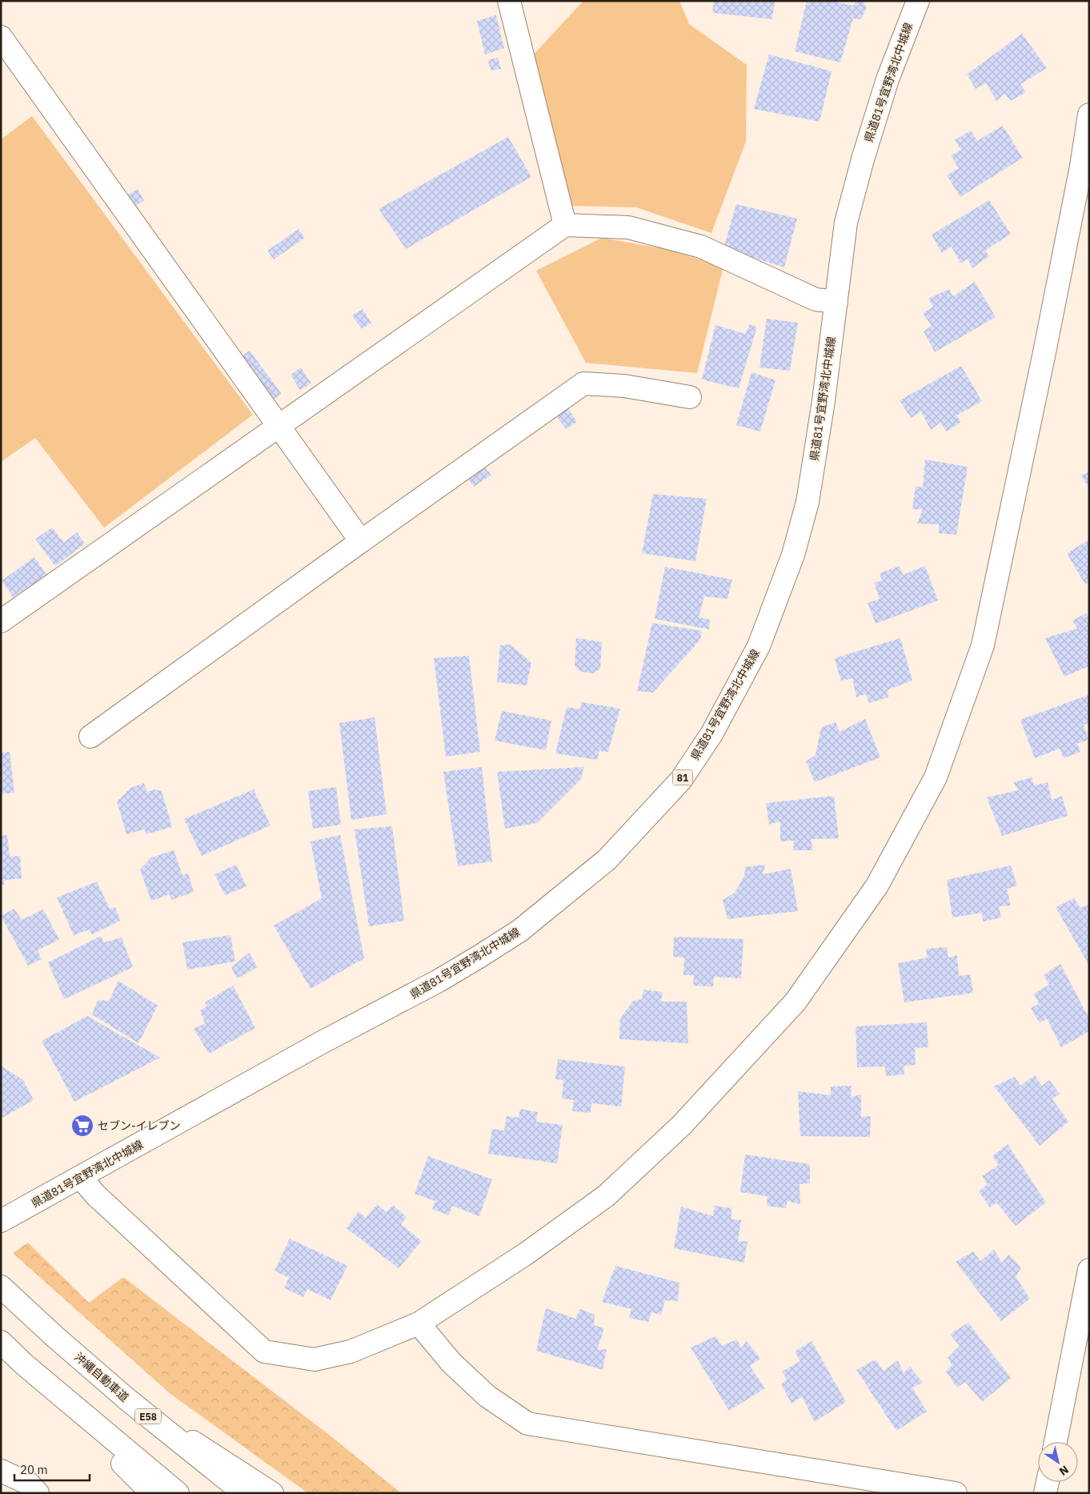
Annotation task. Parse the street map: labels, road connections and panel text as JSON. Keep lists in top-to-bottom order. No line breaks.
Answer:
{"streets":{"main road":["県道81号宜野湾北中城線","81","沖縄自動車道","E58"]},"places":{"supermarket":["セブン-イレブン"]},"scale_bar":"20 m","north":"bottom right"}
